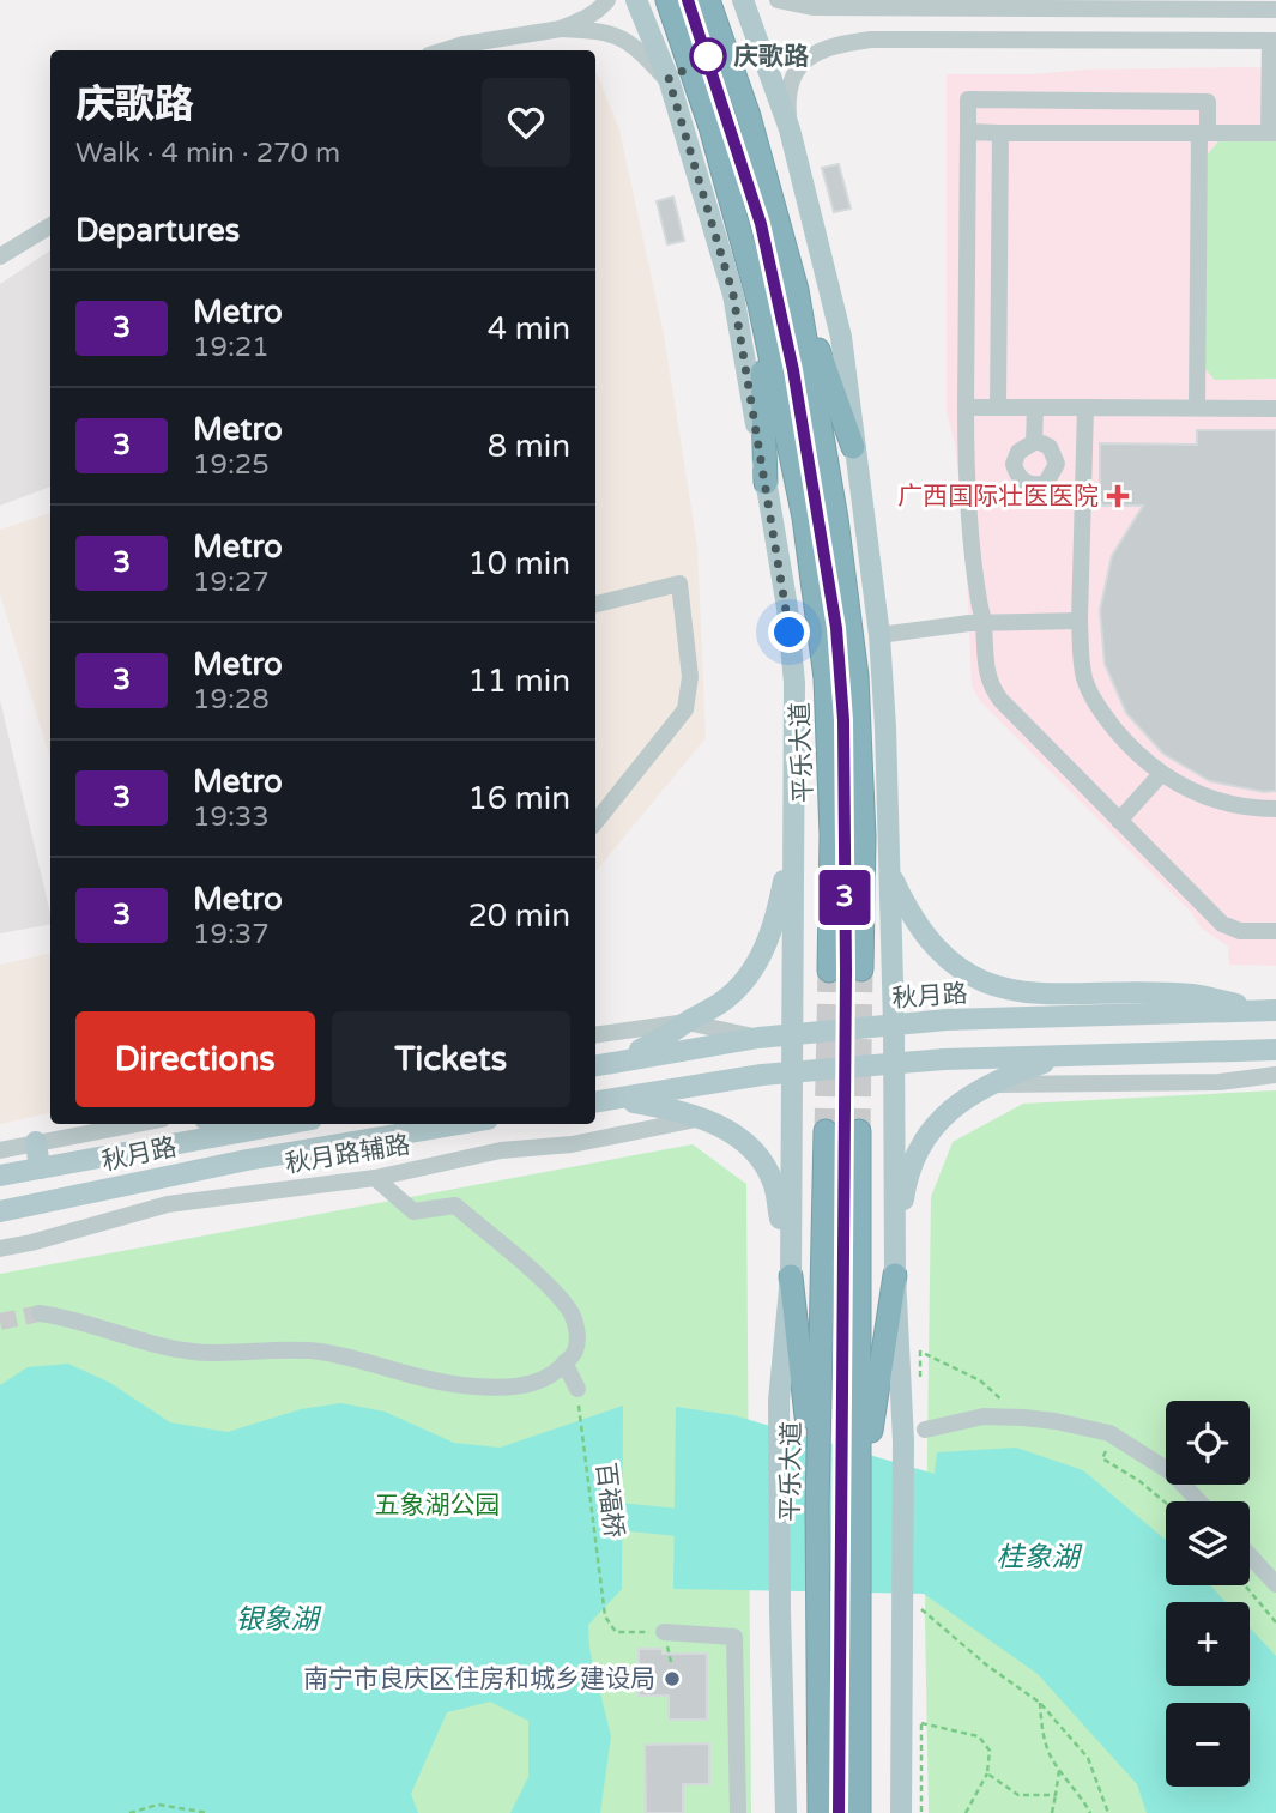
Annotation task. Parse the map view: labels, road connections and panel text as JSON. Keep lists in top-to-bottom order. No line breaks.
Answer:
{"streets":{"highway":["平乐大道"],"main road":["秋月路"],"street":["秋月路辅路"],"path":["百福桥"]},"water":["桂象湖","银象湖"],"parks":["五象湖公园"],"places":{"other":["庆歌路","南宁市良庆区住房和城乡建设局"],"health":["广西国际壮医医院"]},"lines":["metro line 3"],"page":{"on_map":"3","heading":[["庆歌路","Walk · 4 min · 270 m"],"Departures"],"list":[{"mark":"3","name":"Metro","note":"19:21","value":"4 min"},{"mark":"3","name":"Metro","note":"19:25","value":"8 min"},{"mark":"3","name":"Metro","note":"19:27","value":"10 min"},{"mark":"3","name":"Metro","note":"19:28","value":"11 min"},{"mark":"3","name":"Metro","note":"19:33","value":"16 min"},{"mark":"3","name":"Metro","note":"19:37","value":"20 min"}],"buttons":["Directions","Tickets"],"map_buttons":["+","−"]}}
